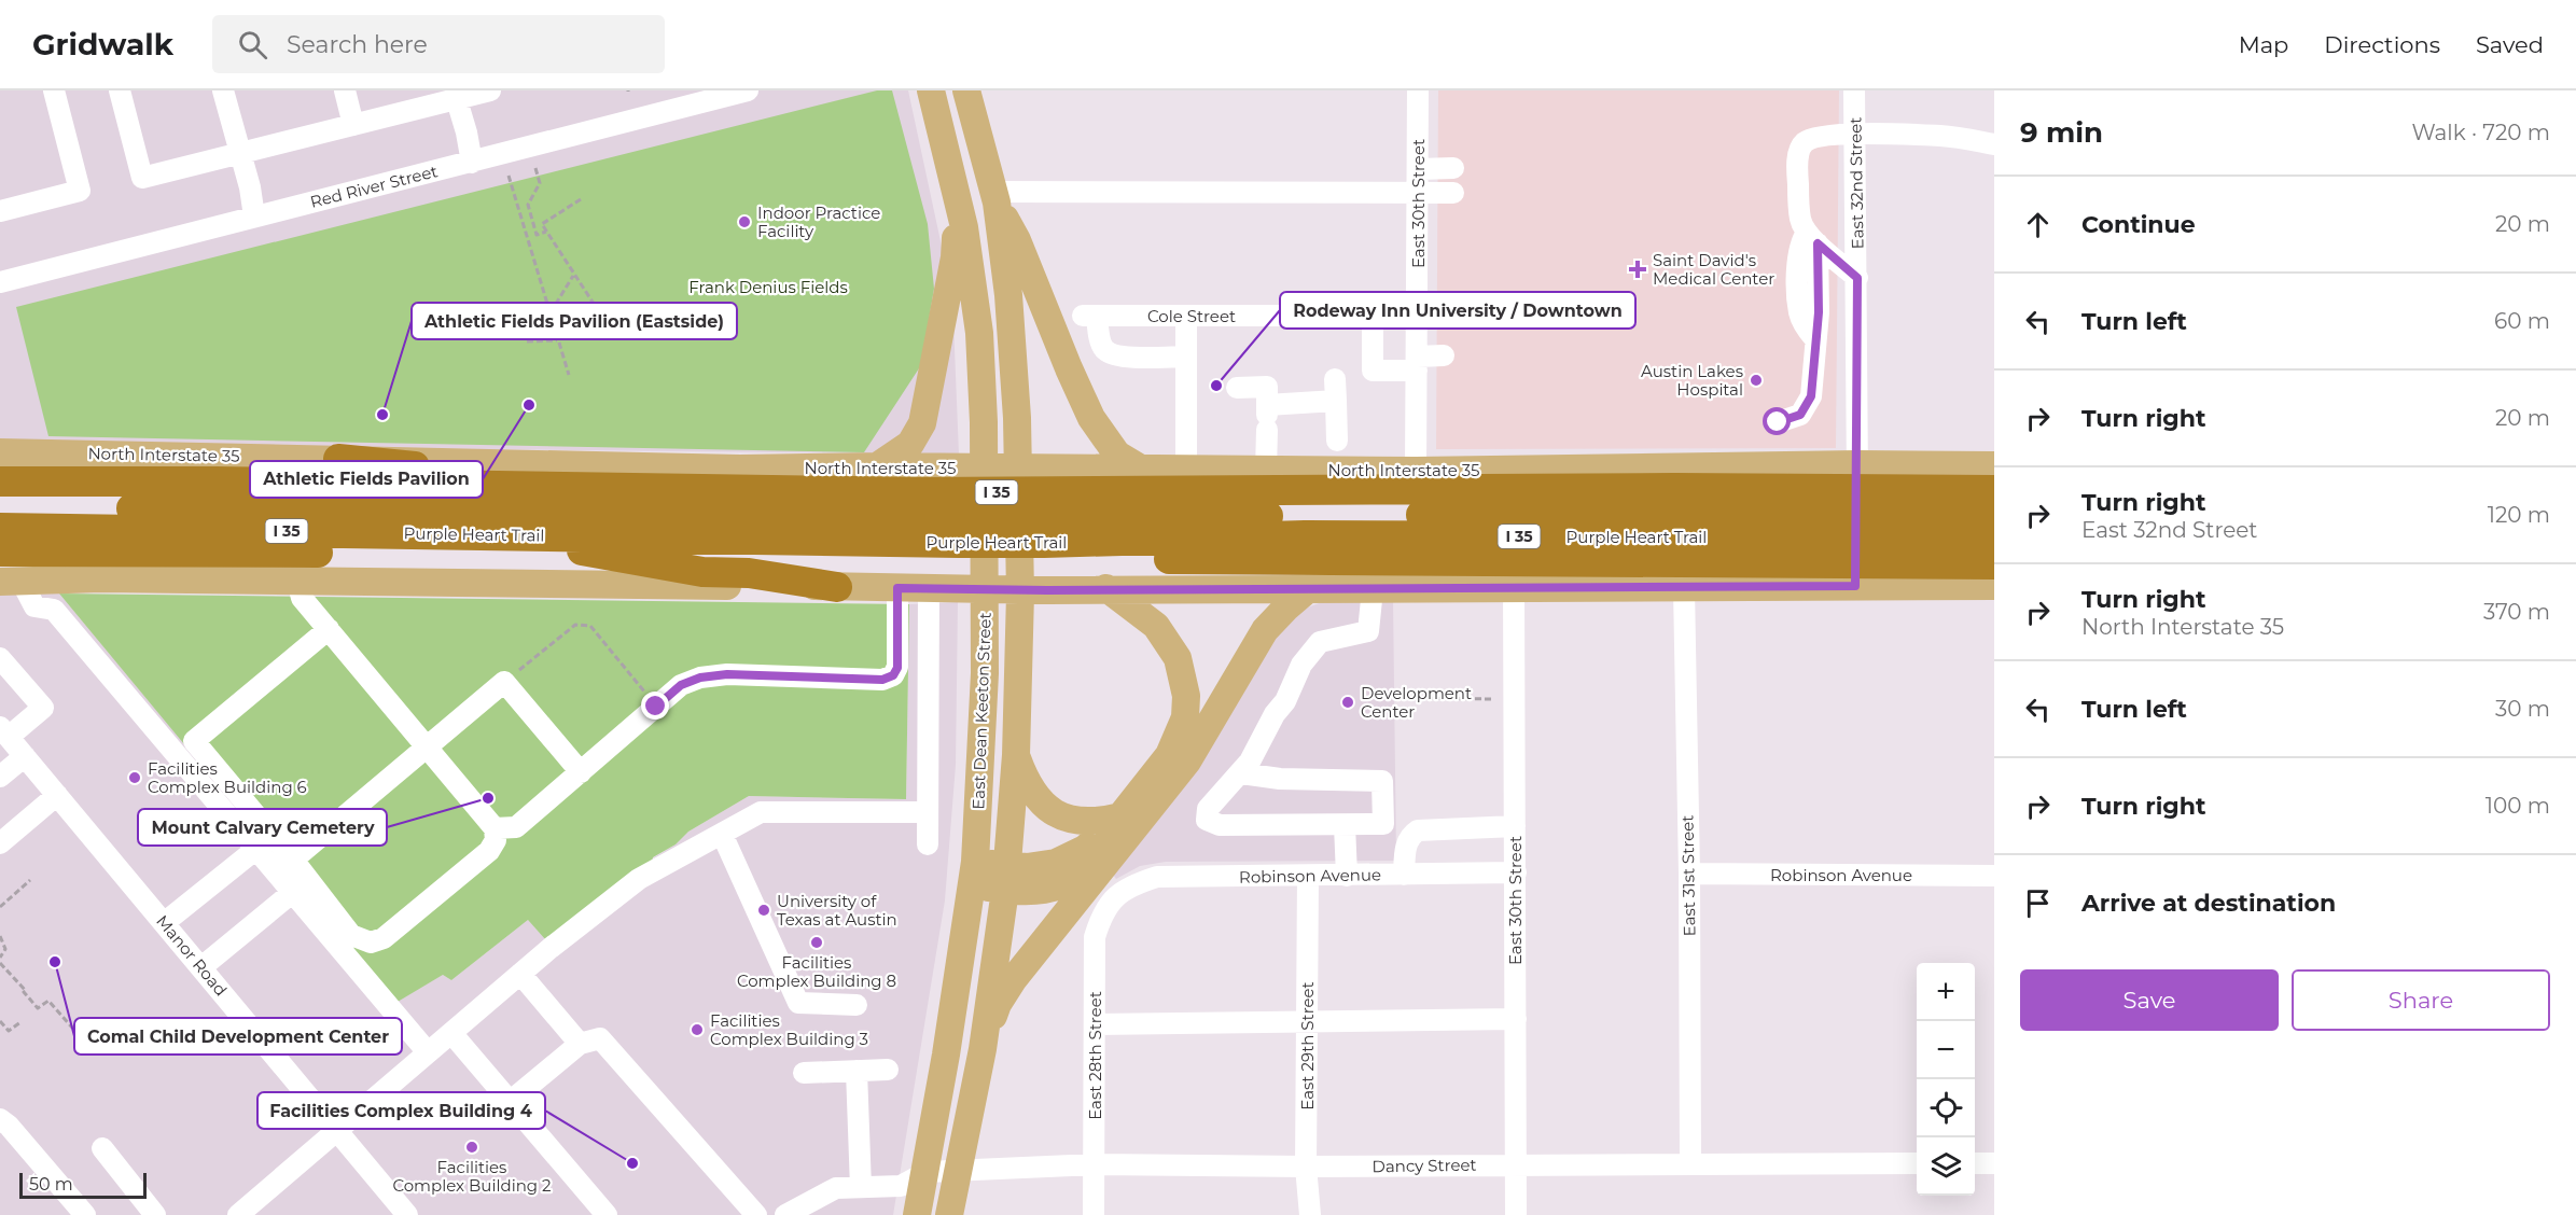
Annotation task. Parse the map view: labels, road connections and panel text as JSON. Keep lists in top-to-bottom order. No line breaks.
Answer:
{"streets":{"highway":["I 35","Purple Heart Trail"],"main road":["North Interstate 35","East Dean Keeton Street"],"street":["East 32nd Street","Red River Street","East 30th Street","Cole Street","Robinson Avenue","East 31st Street","Manor Road","East 29th Street","East 28th Street","Dancy Street"]},"crossings":[["East 32nd Street","North Interstate 35"],["East 30th Street","Cole Street"],["East 30th Street","North Interstate 35"],["East 30th Street","Robinson Avenue"],["East 30th Street","Dancy Street"],["East Dean Keeton Street","Dancy Street"],["Robinson Avenue","East 31st Street"],["Robinson Avenue","East 29th Street"],["Robinson Avenue","East 28th Street"],["East 31st Street","Dancy Street"],["East 29th Street","Dancy Street"],["East 28th Street","Dancy Street"]],"parks":["Frank Denius Fields"],"places":{"other":["Indoor Practice Facility","Austin Lakes Hospital","Rodeway Inn University / Downtown","Athletic Fields Pavilion","Athletic Fields Pavilion (Eastside)","Development Center","Facilities Complex Building 6","Mount Calvary Cemetery","University of Texas at Austin","Facilities Complex Building 8","Comal Child Development Center","Facilities Complex Building 3","Facilities Complex Building 2","Facilities Complex Building 4"],"health":["Saint David's Medical Center"]},"scale_bar":"50 m","page":{"header":"Gridwalk","search":"Search here","nav":["Map","Directions","Saved"],"heading":["9 min","Walk · 720 m"],"list":[["Continue","20 m"],["Turn left","60 m"],["Turn right","20 m"],["Turn right","East 32nd Street","120 m"],["Turn right","North Interstate 35","370 m"],["Turn left","30 m"],["Turn right","100 m"],"Arrive at destination"],"buttons":["Save","Share"],"map_buttons":["+","−"],"scale":"50 m"}}
